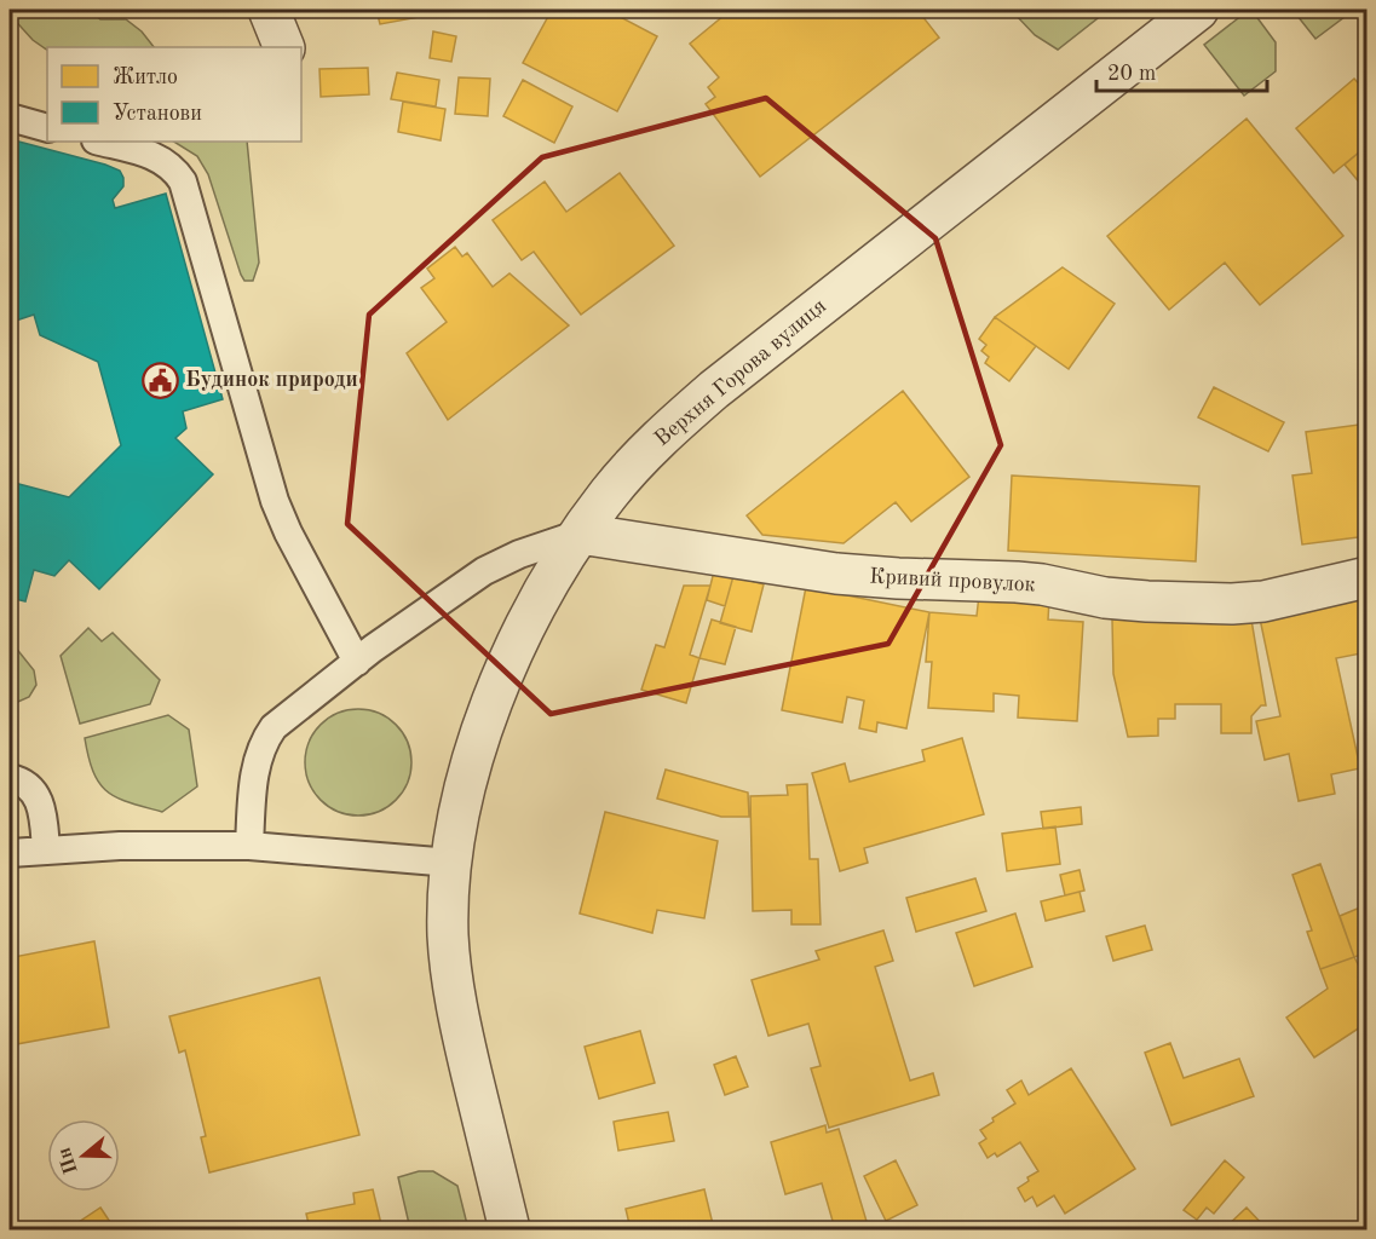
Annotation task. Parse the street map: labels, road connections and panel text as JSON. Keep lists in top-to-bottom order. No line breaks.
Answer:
{"streets":{"street":["Верхня Горова вулиця","Кривий провулок"]},"crossings":[["Верхня Горова вулиця","Кривий провулок"]],"places":{"public building":["Будинок природи"]},"legend":["Житло","Установи"],"scale_bar":"20 m","north":"left"}
